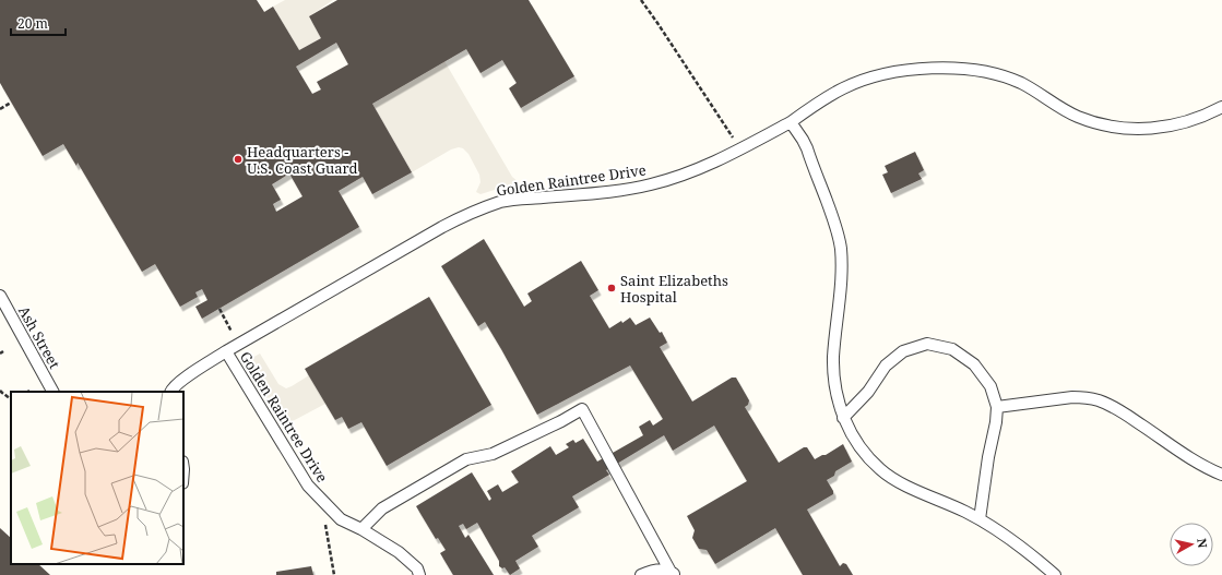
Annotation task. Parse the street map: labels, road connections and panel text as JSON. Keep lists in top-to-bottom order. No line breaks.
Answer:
{"streets":{"lane":["Golden Raintree Drive","Ash Street"]},"places":["Headquarters - U.S. Coast Guard","Saint Elizabeths Hospital"],"scale_bar":"20 m","north":"right"}
